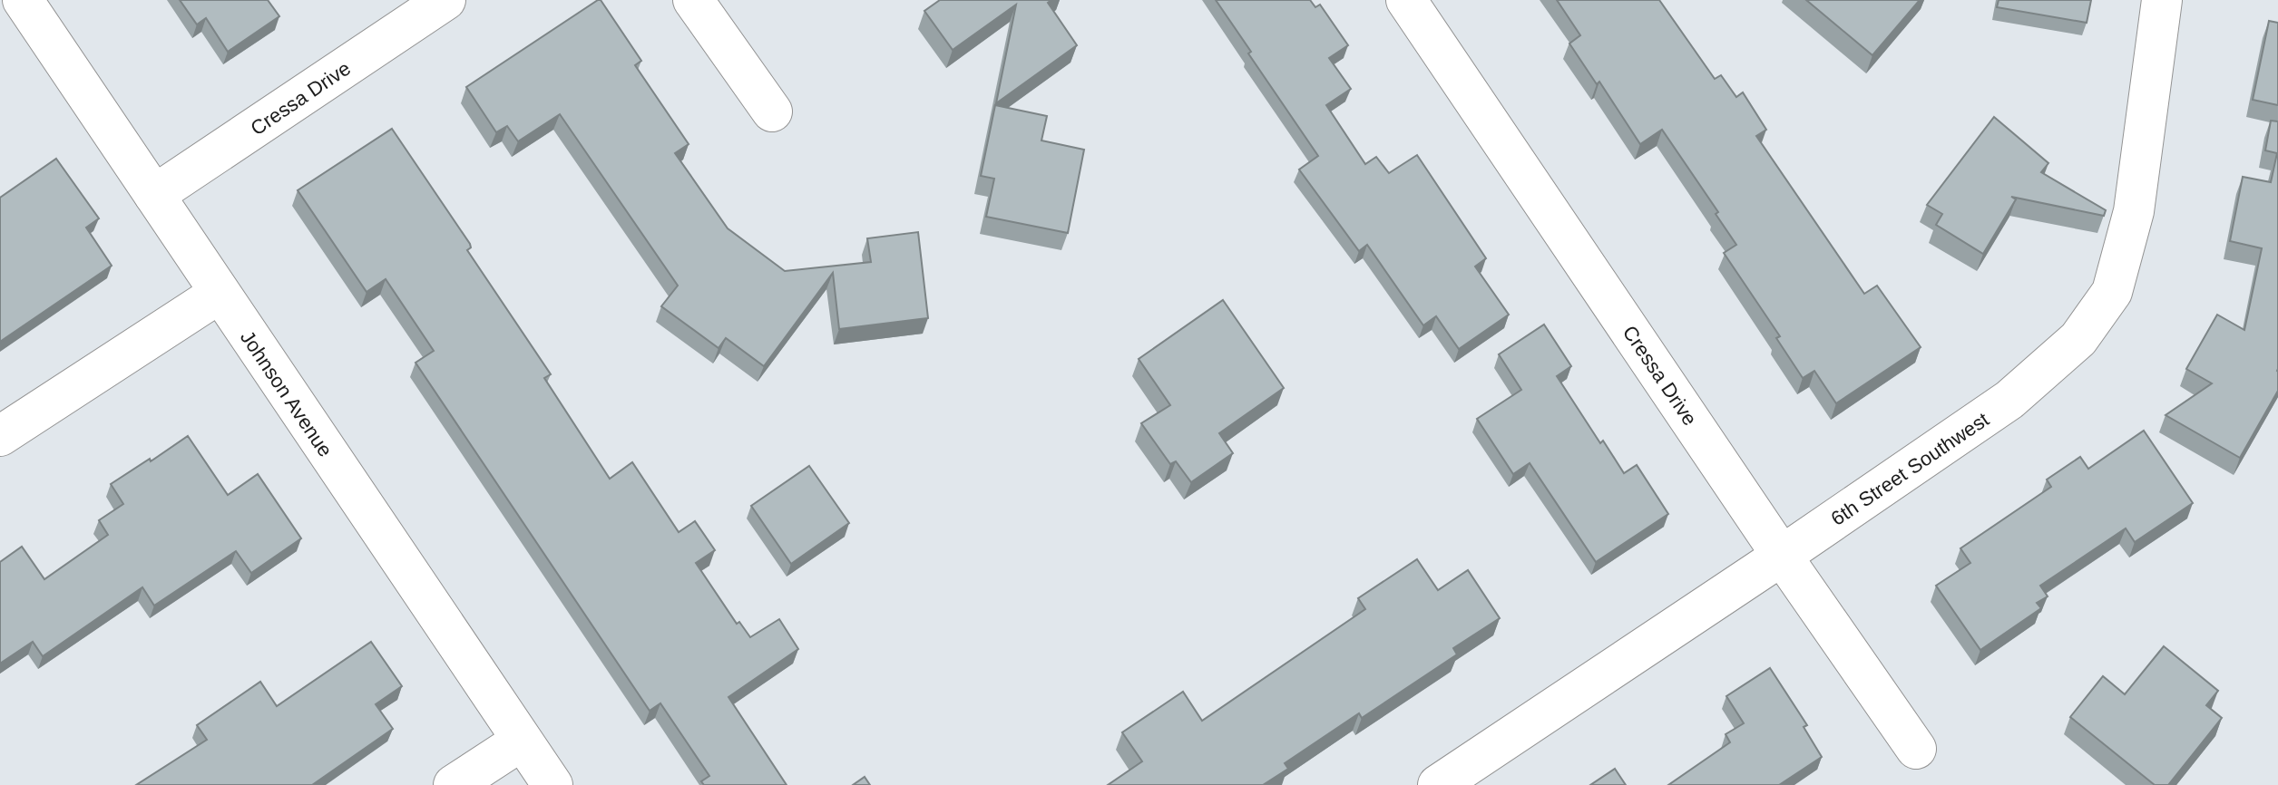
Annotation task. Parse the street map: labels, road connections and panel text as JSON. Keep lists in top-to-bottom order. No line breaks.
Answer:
{"streets":{"street":["Cressa Drive","Johnson Avenue","6th Street Southwest"]},"crossings":[["Cressa Drive","Johnson Avenue"],["Cressa Drive","6th Street Southwest"]]}
